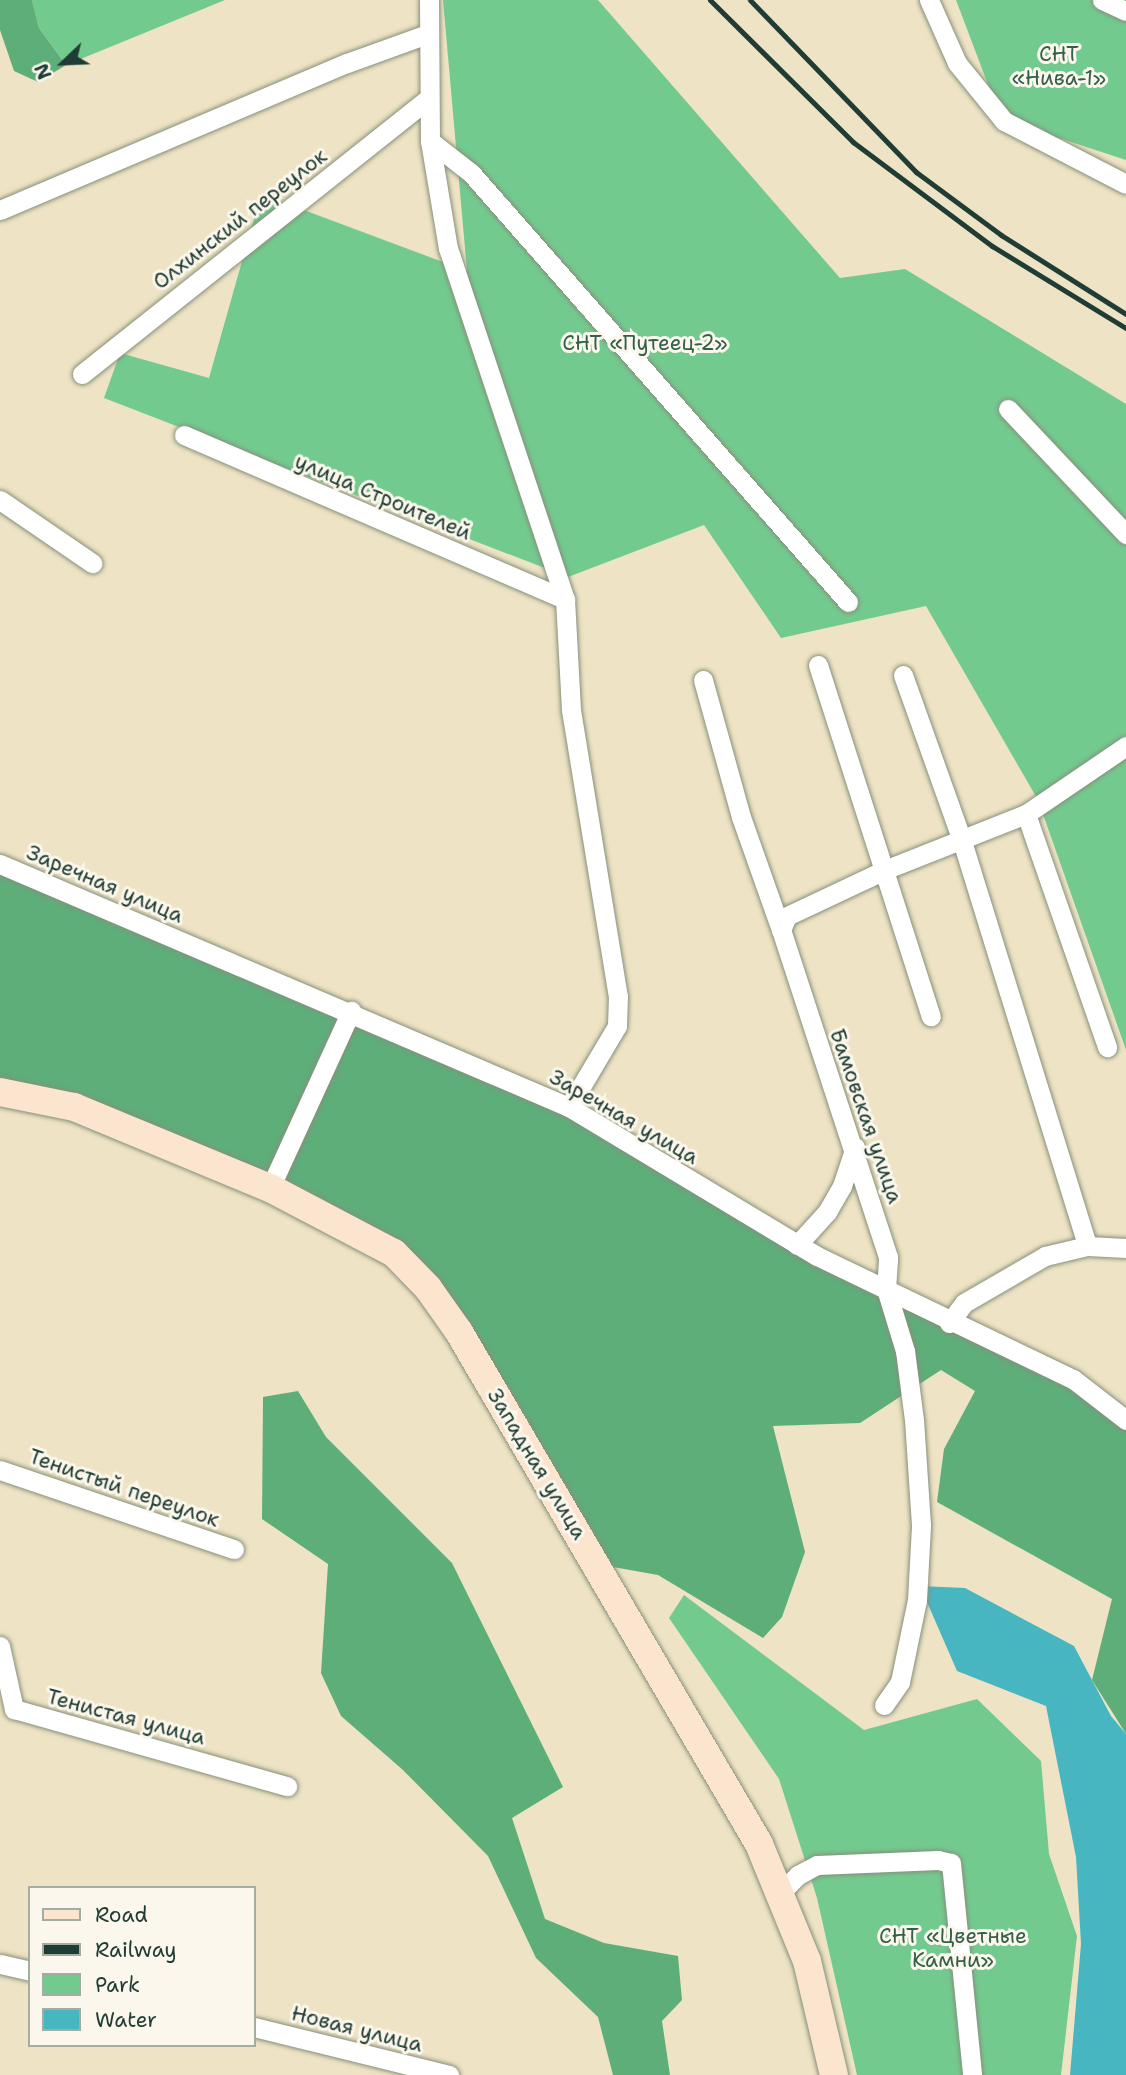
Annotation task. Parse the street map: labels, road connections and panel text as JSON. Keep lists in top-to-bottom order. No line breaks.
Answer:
{"streets":{"main road":["Западная улица"],"street":["Олхинский переулок","улица Строителей","Заречная улица","Бамовская улица","Тенистый переулок","Тенистая улица","Новая улица"]},"crossings":[["Заречная улица","Бамовская улица"]],"parks":["СНТ «Нива-1»","СНТ «Путеец-2»","СНТ «Цветные Камни»"],"legend":["Road","Railway","Park","Water"],"north":"bottom left"}
